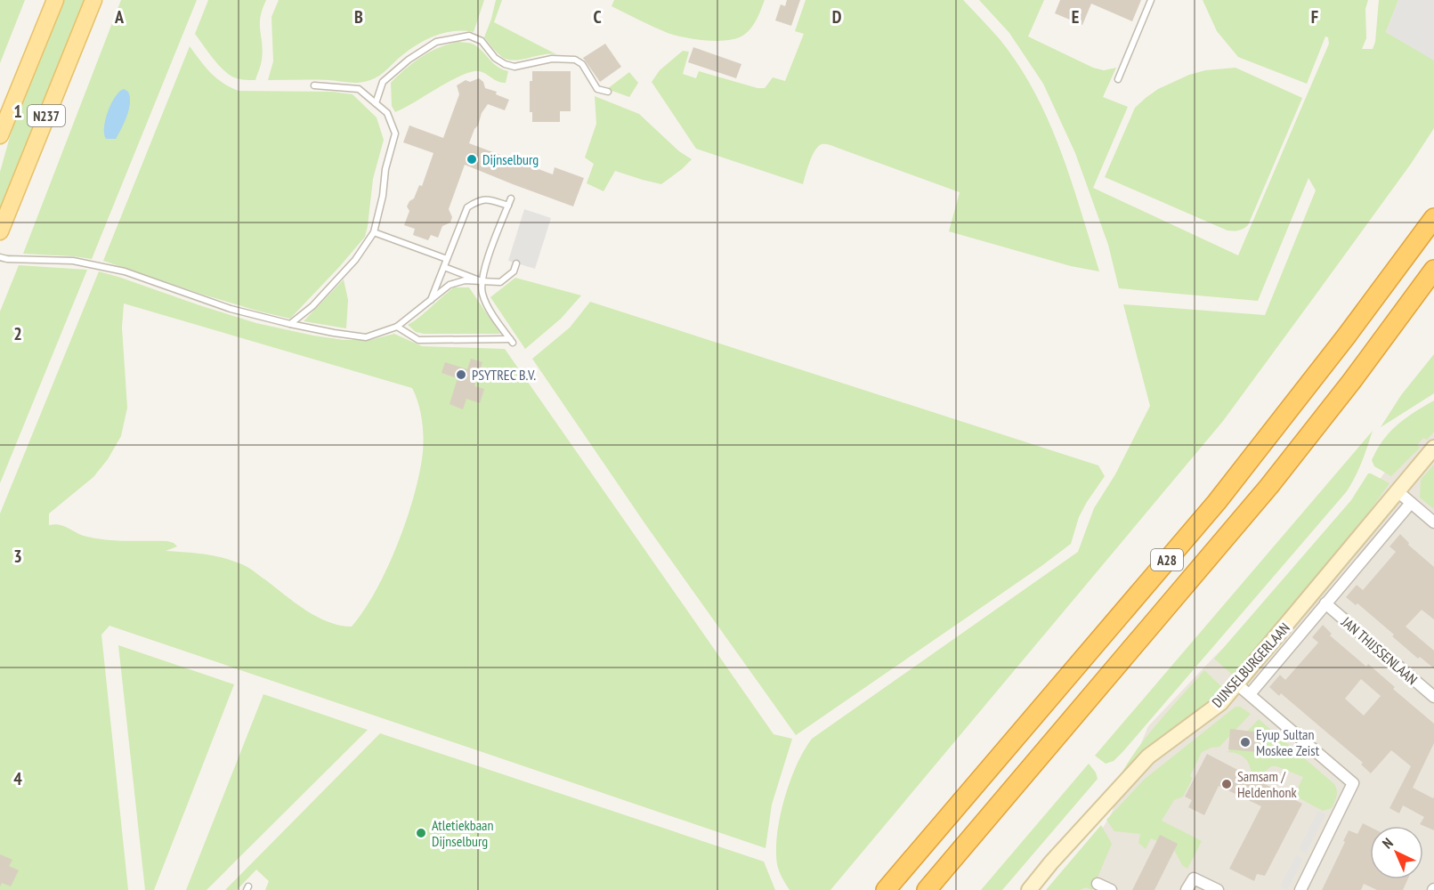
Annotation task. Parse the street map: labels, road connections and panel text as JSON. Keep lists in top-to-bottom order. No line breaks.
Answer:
{"streets":{"highway":["A28"],"main road":["N237","DIJNSELBURGERLAAN"],"street":["JAN THIJSSENLAAN"]},"crossings":[["JAN THIJSSENLAAN","DIJNSELBURGERLAAN"]],"places":["Dijnselburg","PSYTREC B.V.","Eyup Sultan Moskee Zeist","Samsam / Heldenhonk","Atletiekbaan Dijnselburg"],"north":"top left","grid":{"columns":["A","B","C","D","E","F"],"rows":["1","2","3","4"]}}
